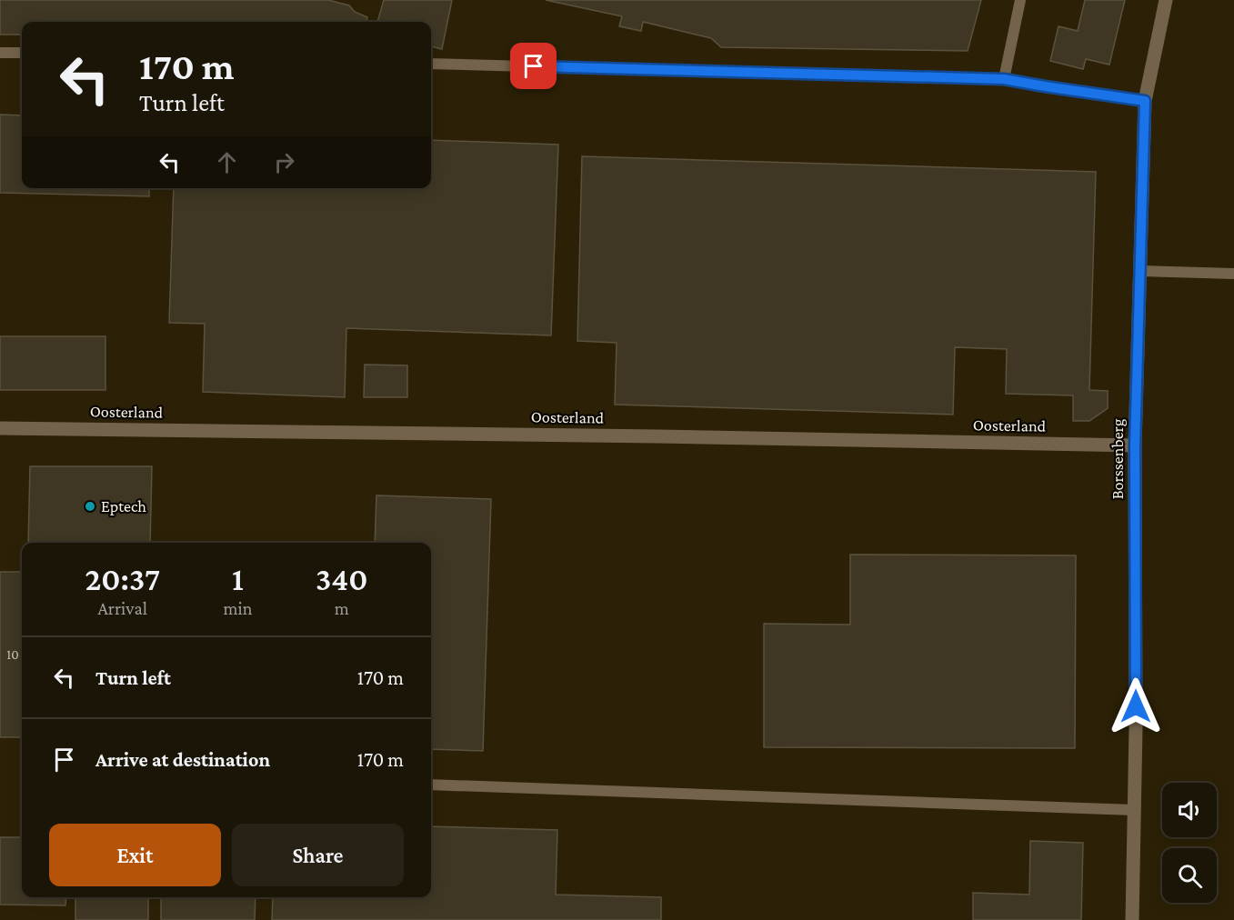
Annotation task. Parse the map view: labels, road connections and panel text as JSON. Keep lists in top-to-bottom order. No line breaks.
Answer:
{"streets":{"street":["Oosterland","Borssenberg"]},"crossings":[["Oosterland","Borssenberg"]],"places":["Eptech"],"house_numbers":["10"],"page":{"turn":["170 m","Turn left"],"eta":["20:37","Arrival","1","min","340","m"],"list":[{"name":"Turn left","value":"170 m"},{"name":"Arrive at destination","value":"170 m"}],"buttons":["Exit","Share"]}}
